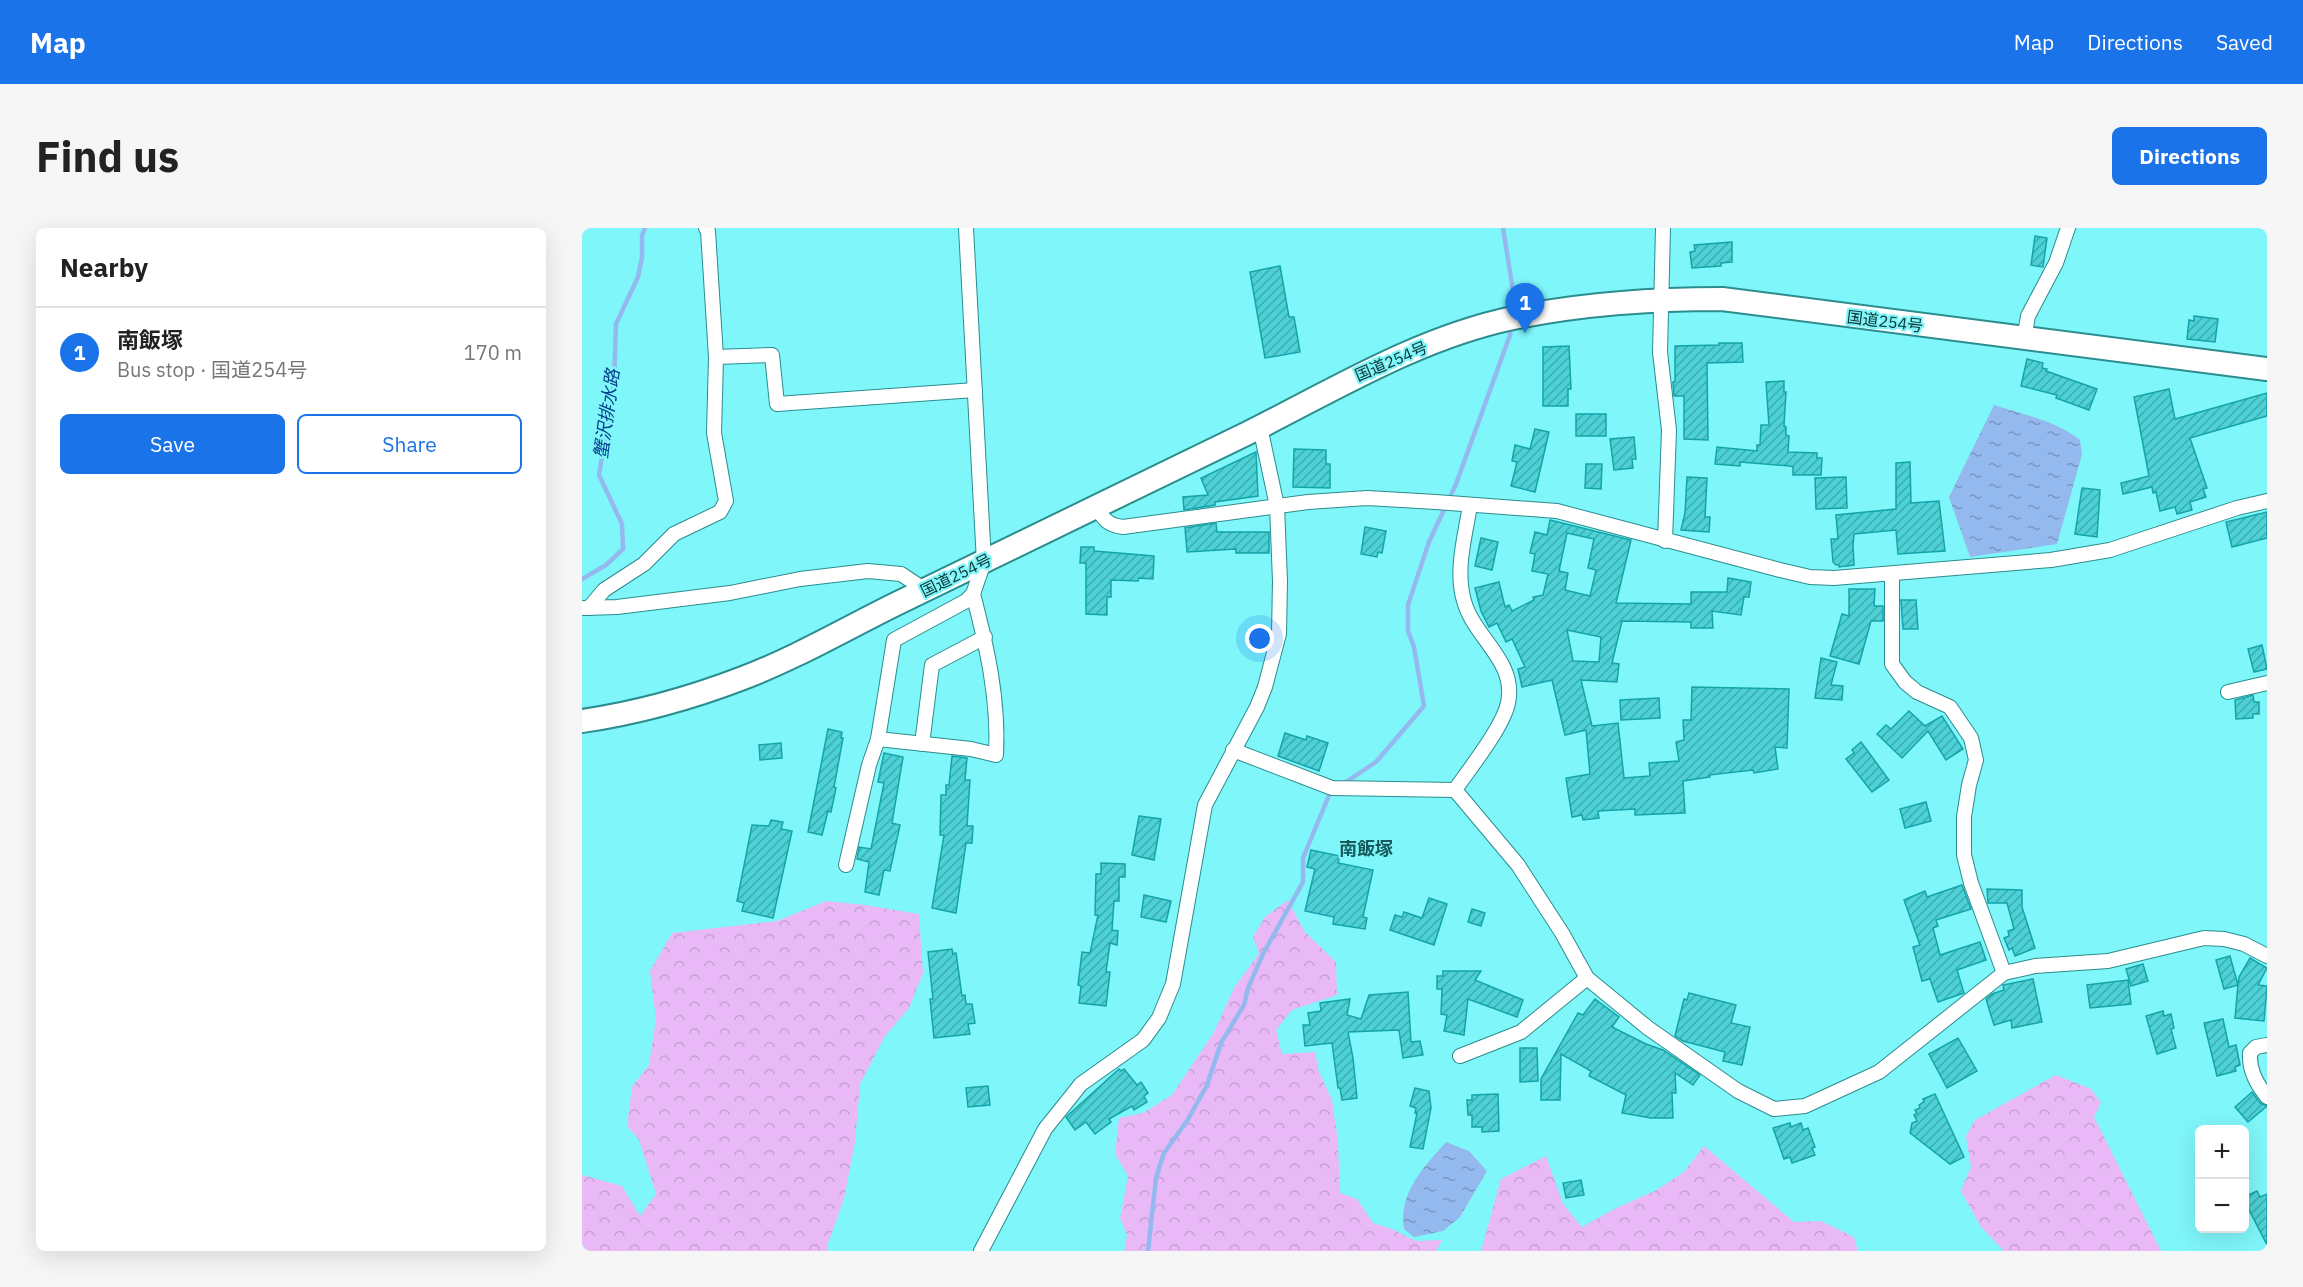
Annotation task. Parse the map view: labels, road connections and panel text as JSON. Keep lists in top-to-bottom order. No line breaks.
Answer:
{"streets":{"highway":["国道254号"]},"districts":["南飯塚"],"water":["蟹沢排水路"],"page":{"header":"Map","nav":["Map","Directions","Saved"],"buttons":["Directions",["Save","Share"]],"title":"Find us","heading":"Nearby","pins":"1","list":[{"mark":"1","name":"南飯塚","note":"Bus stop · 国道254号","value":"170 m"}],"map_buttons":["+","−"]}}
